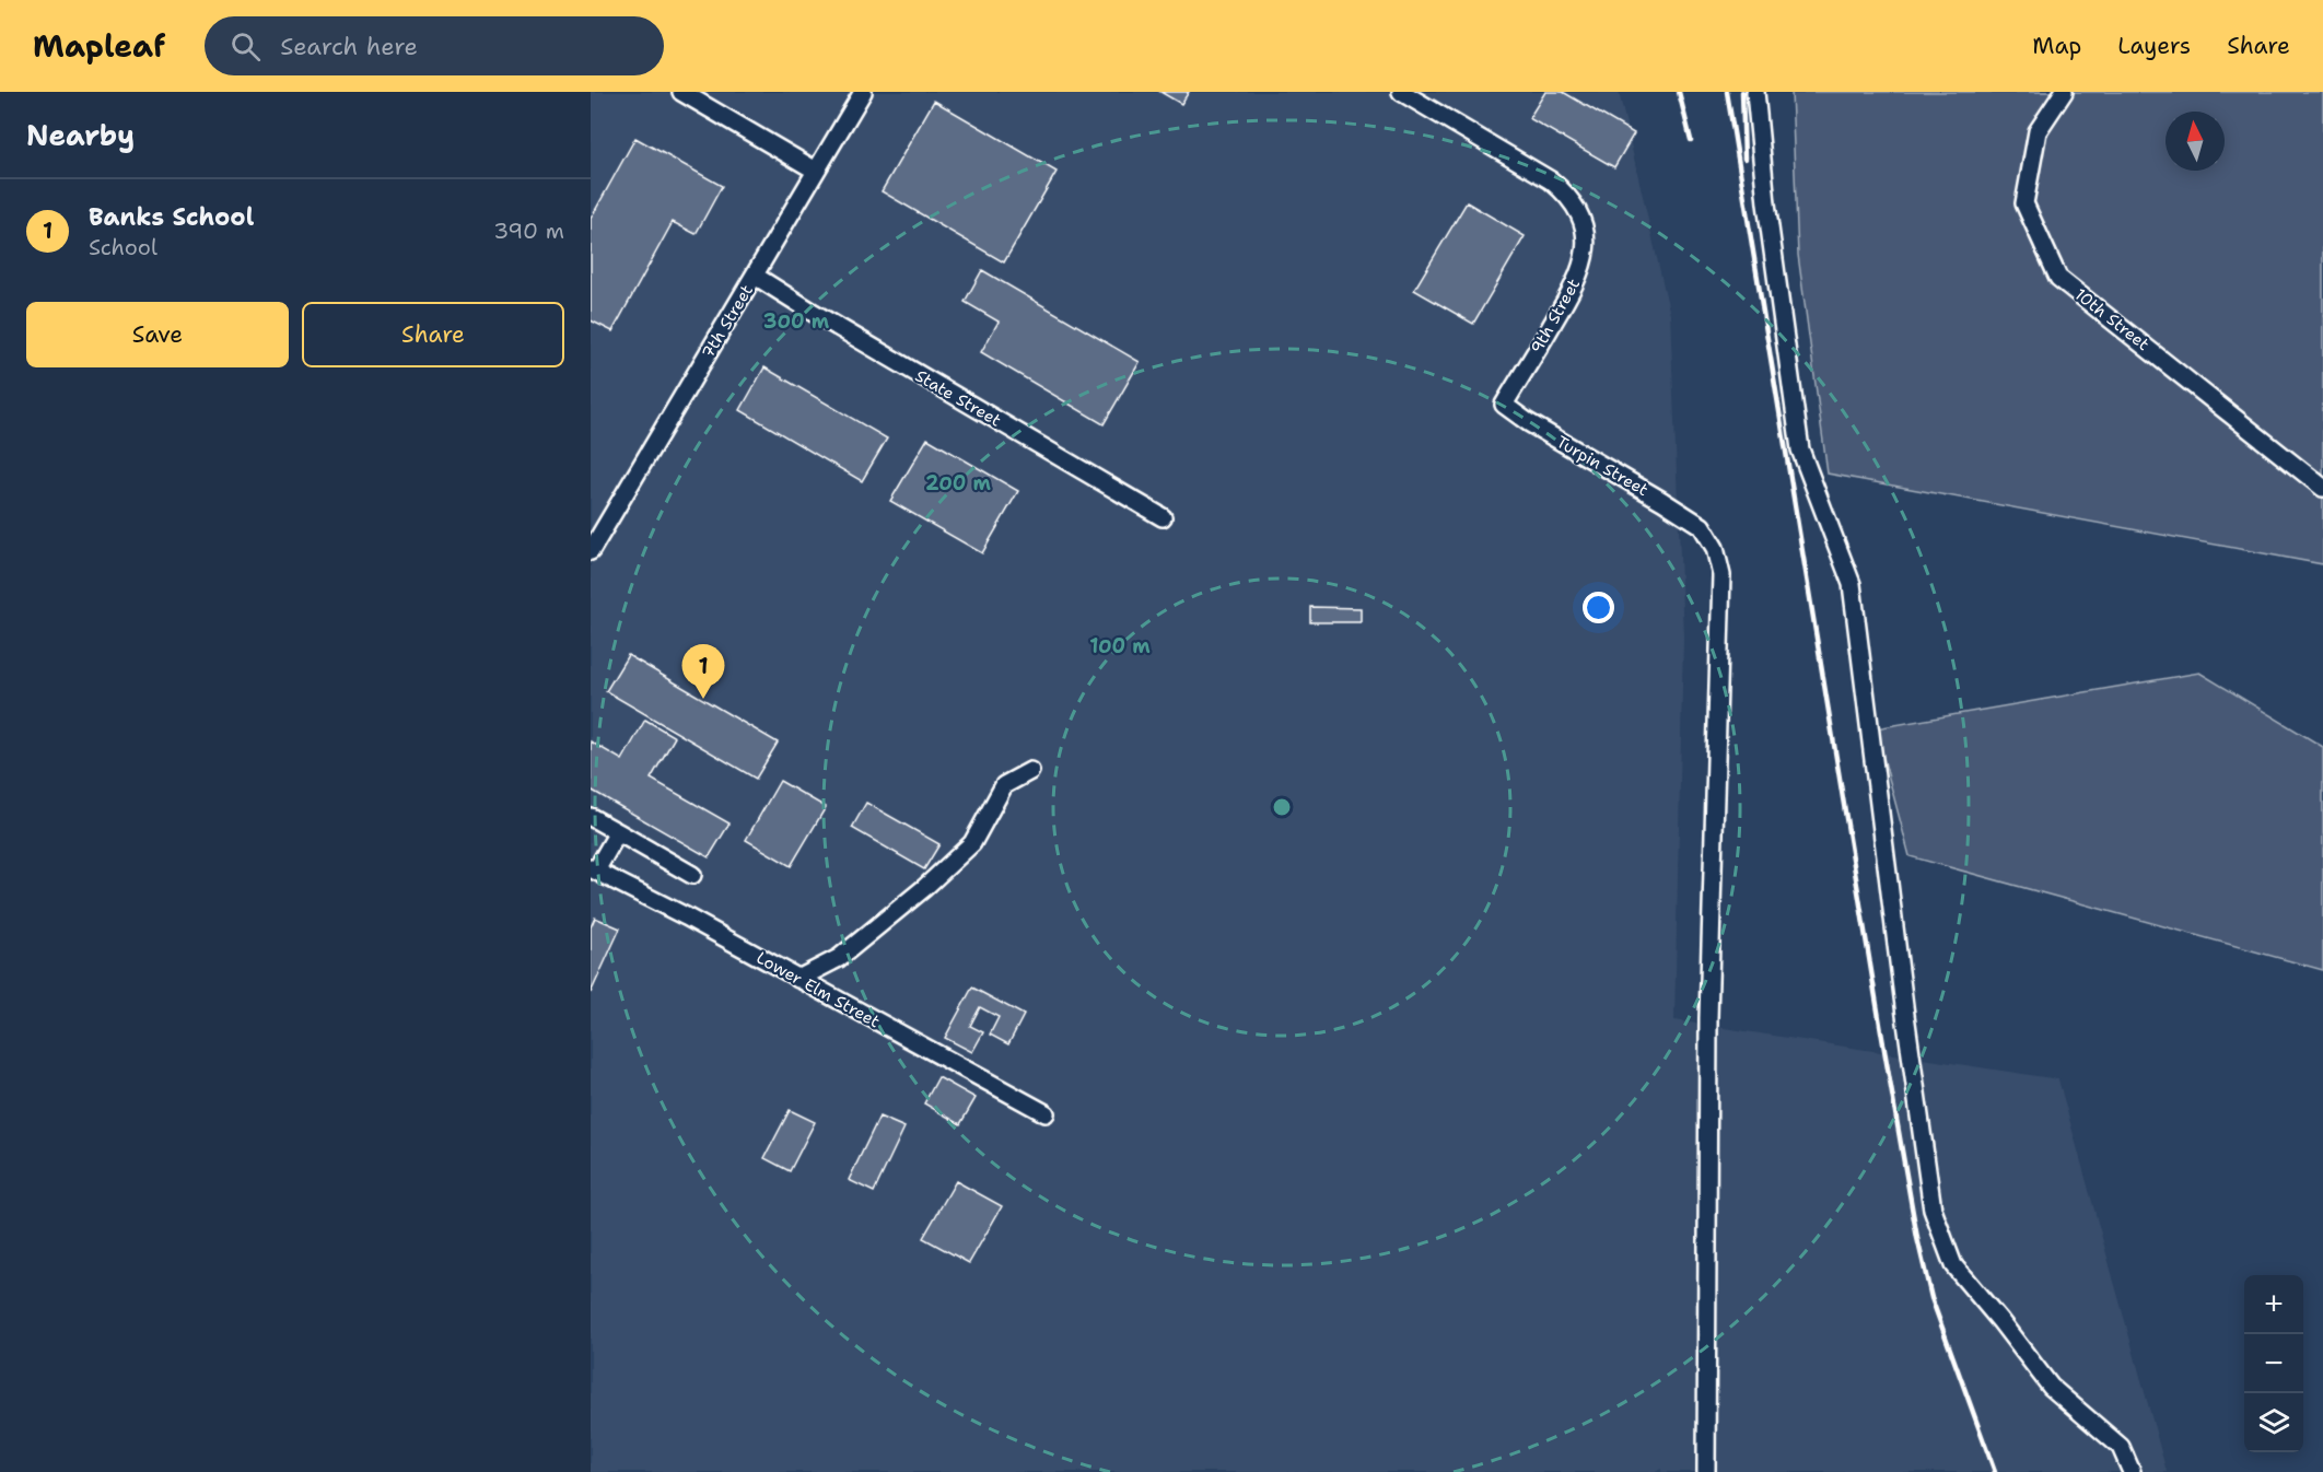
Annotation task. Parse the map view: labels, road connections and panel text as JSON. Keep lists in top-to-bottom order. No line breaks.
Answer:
{"streets":{"street":["9th Street","10th Street","7th Street","State Street","Turpin Street","Lower Elm Street"]},"crossings":[["9th Street","Turpin Street"],["7th Street","State Street"]],"north":"top","page":{"header":"Mapleaf","search":"Search here","nav":["Map","Layers","Share"],"heading":"Nearby","list":[{"mark":"1","name":"Banks School","note":"School","value":"390 m"}],"buttons":["Save","Share"],"pins":"1","map_buttons":["+","−"]},"rings":["300 m","200 m","100 m"]}
